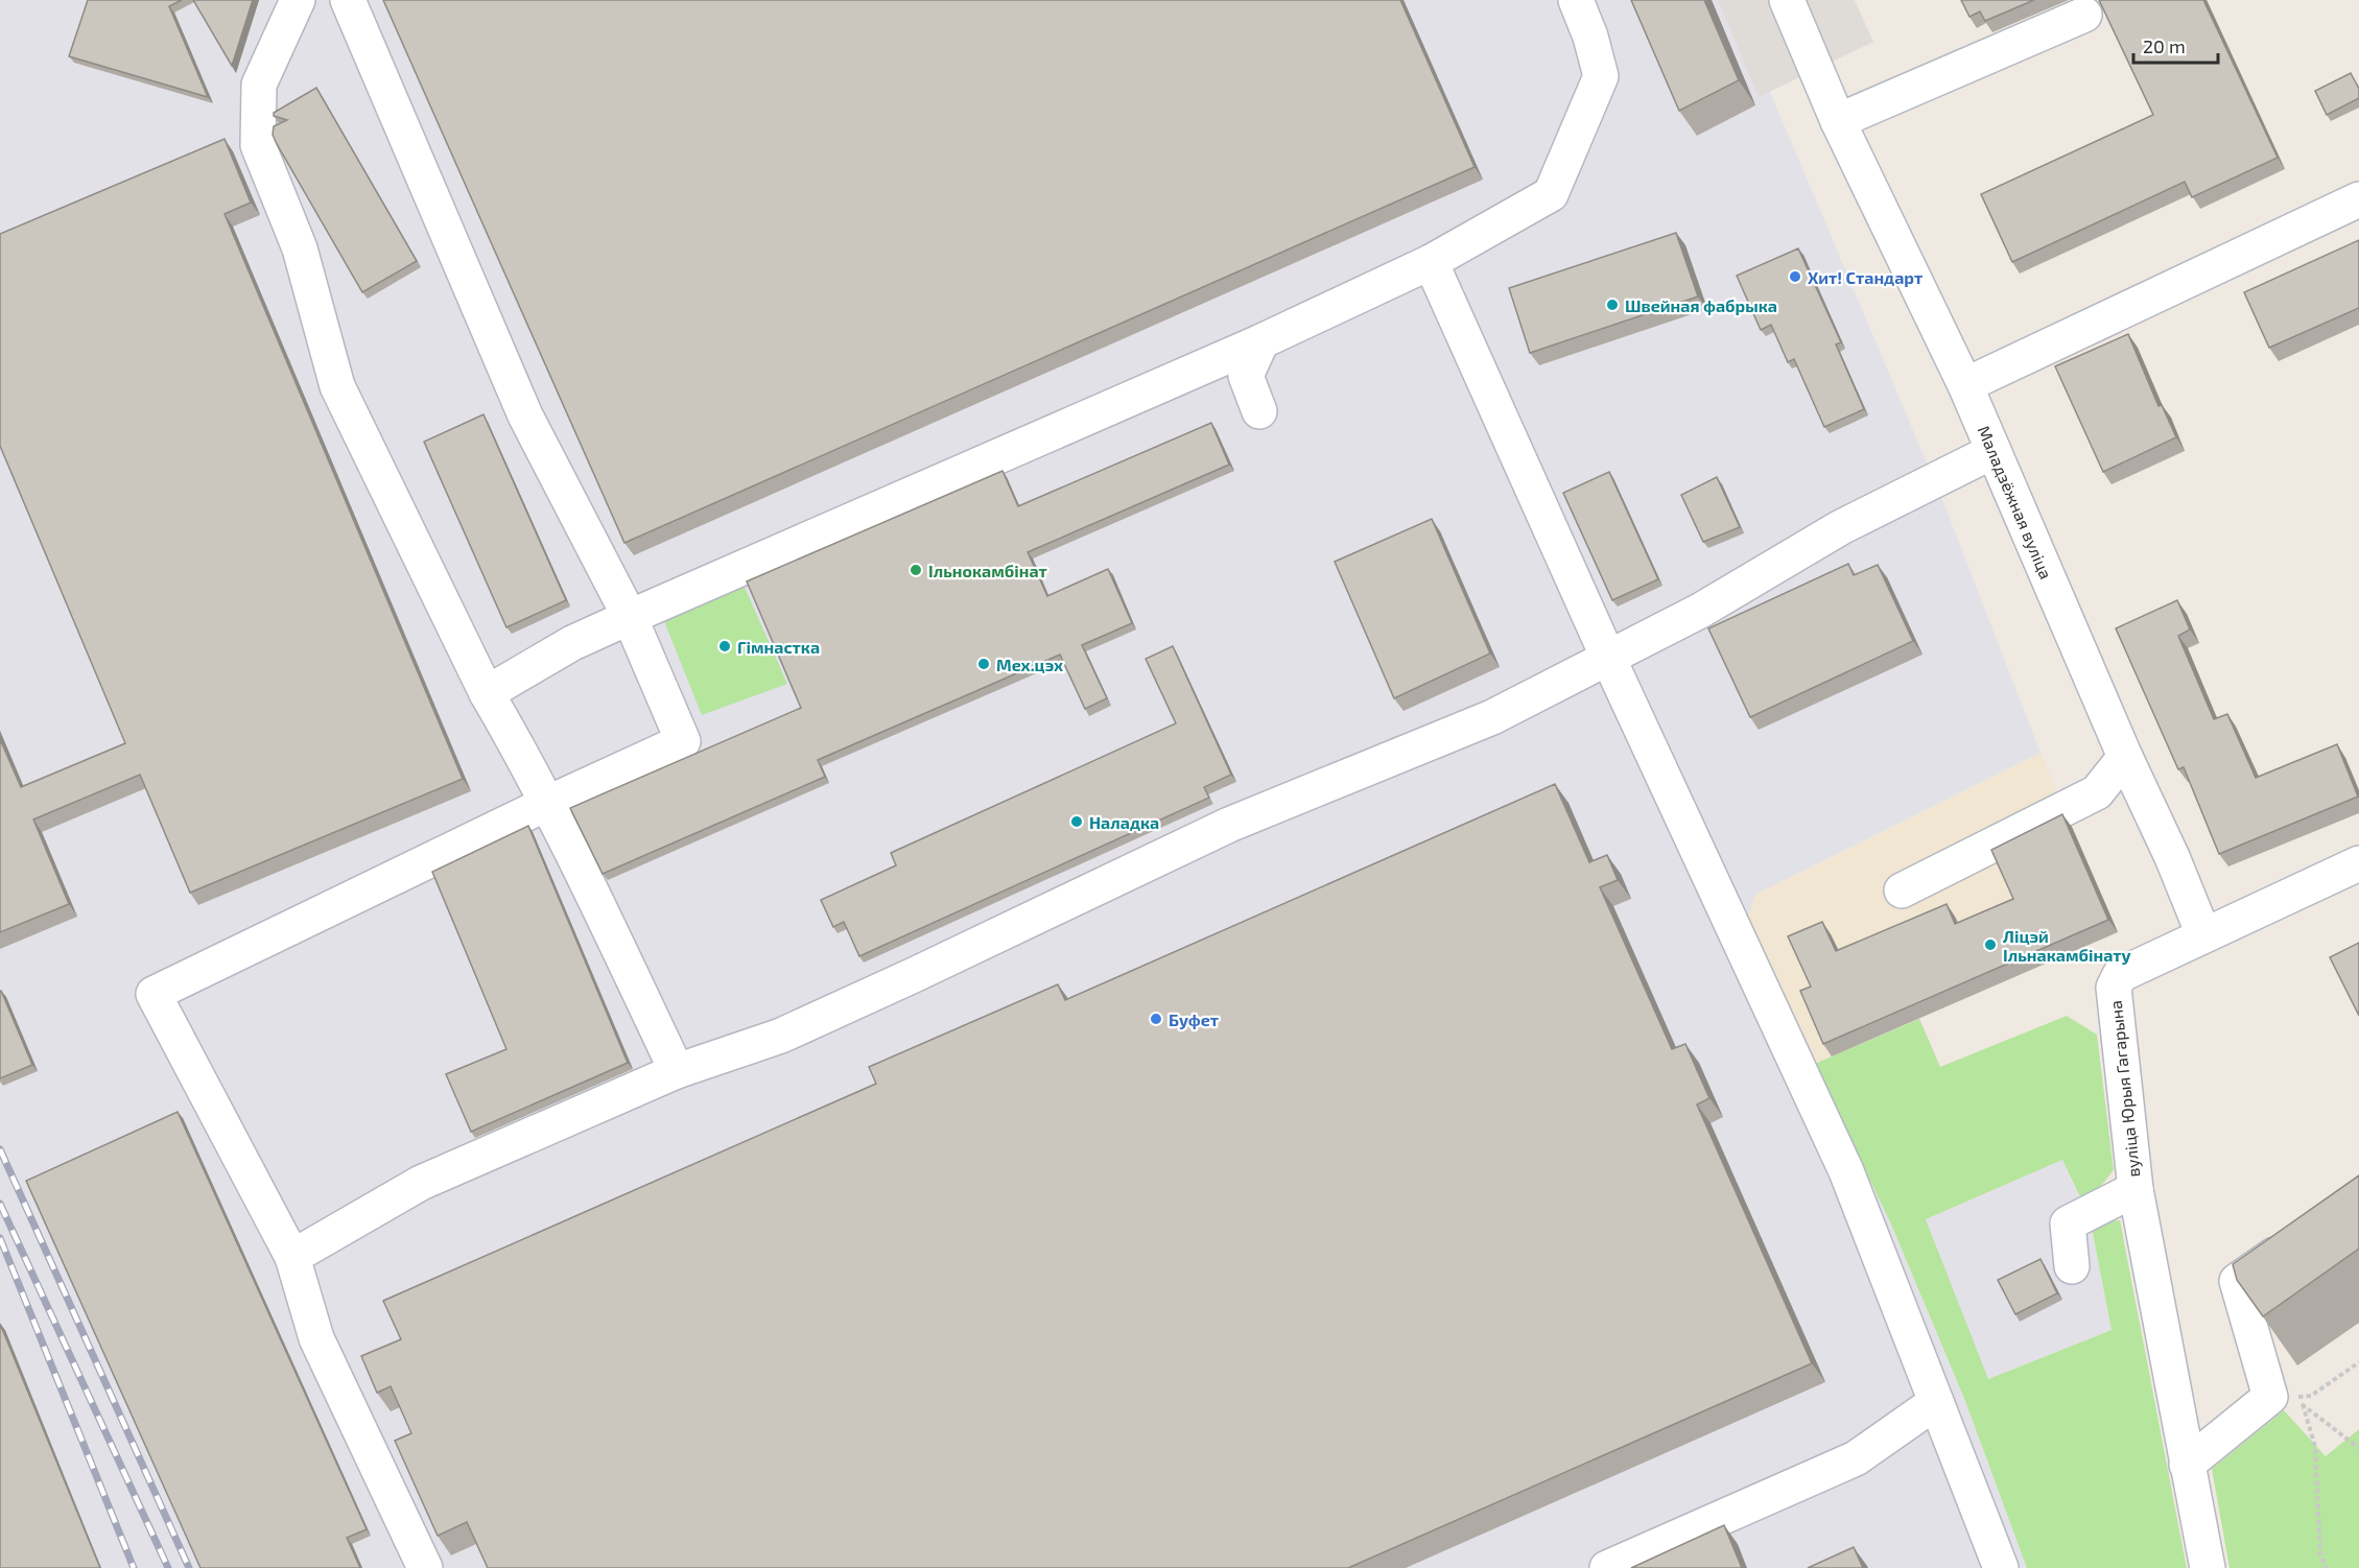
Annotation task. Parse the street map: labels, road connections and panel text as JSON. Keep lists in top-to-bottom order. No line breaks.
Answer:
{"streets":{"street":["Маладзёжная вуліца","вуліца Юрыя Гагарына"]},"crossings":[["Маладзёжная вуліца","вуліца Юрыя Гагарына"]],"places":["Хит! Стандарт","Швейная фабрыка","Ільнокамбінат","Гімнастка","Мех.цэх","Наладка","Ліцэй Ільнакамбінату","Буфет"],"scale_bar":"20 m"}
